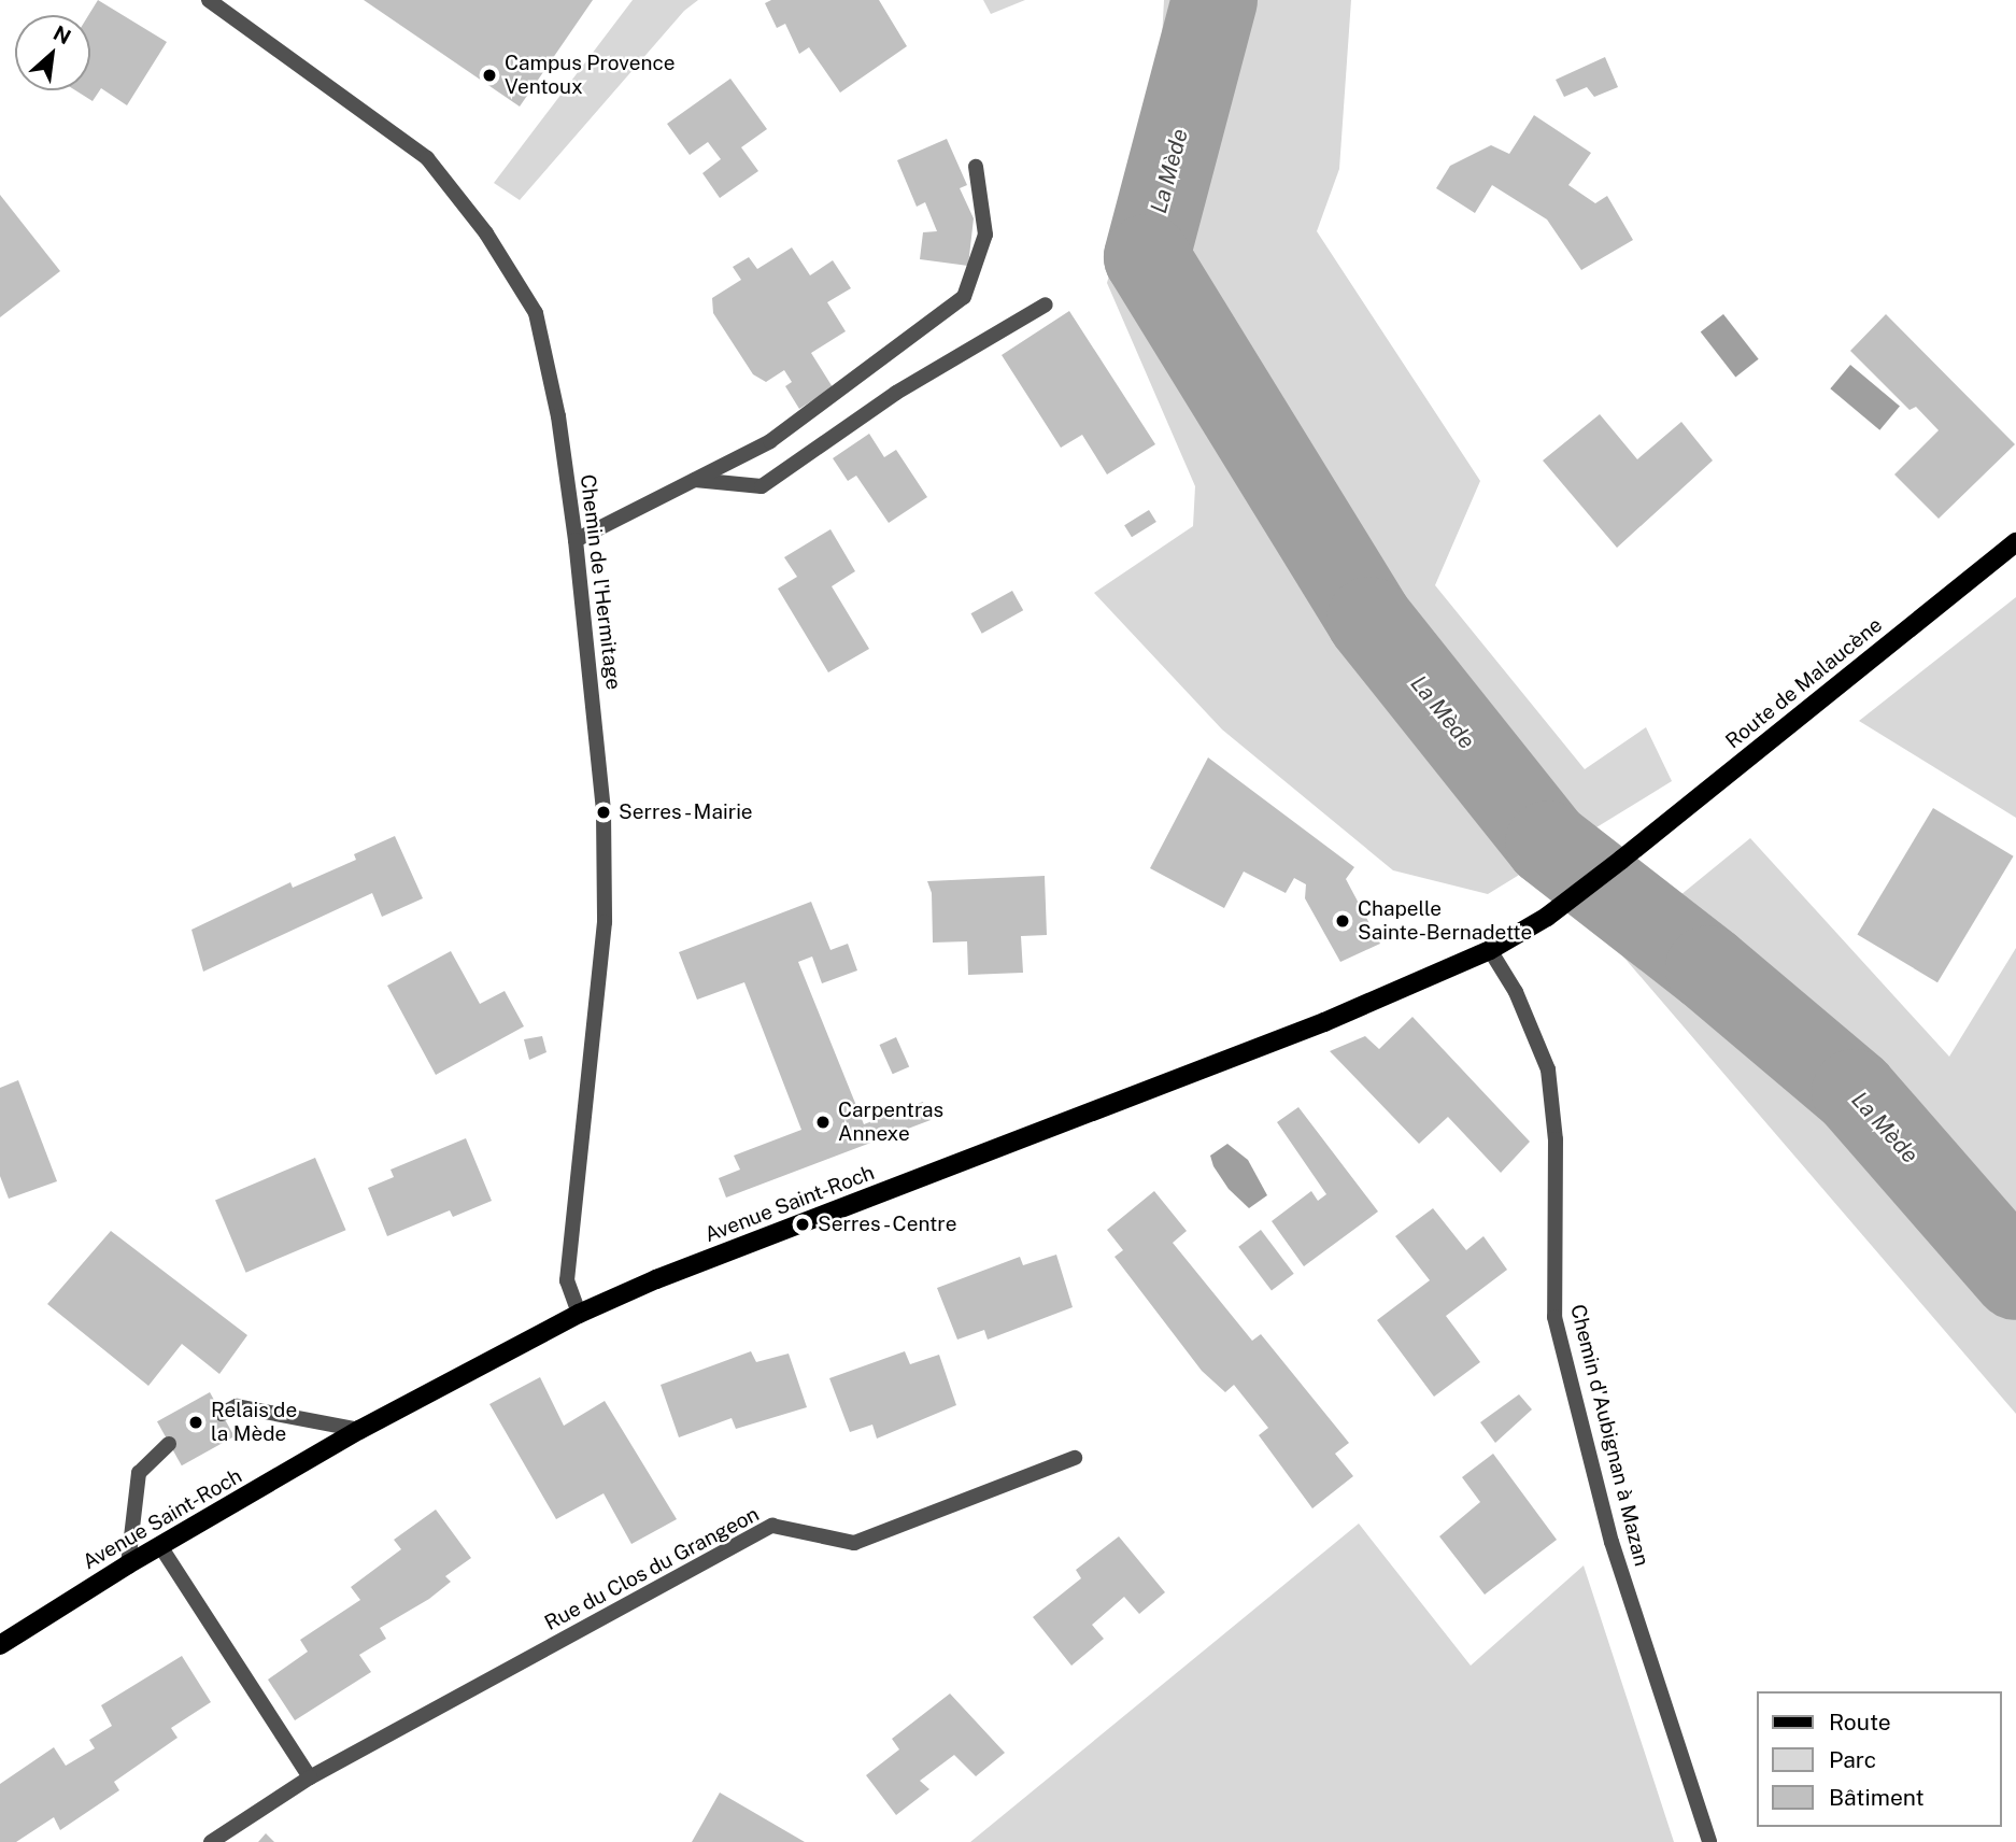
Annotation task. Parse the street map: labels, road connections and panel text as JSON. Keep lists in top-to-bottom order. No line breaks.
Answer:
{"streets":{"main road":["Route de Malaucène","Avenue Saint-Roch"],"street":["Chemin de l'Hermitage","Chemin d'Aubignan à Mazan","Rue du Clos du Grangeon"]},"crossings":[["Chemin de l'Hermitage","Avenue Saint-Roch"],["Route de Malaucène","Avenue Saint-Roch"],["Avenue Saint-Roch","Chemin d'Aubignan à Mazan"]],"water":["La Mède"],"places":["Campus Provence Ventoux","Serres - Mairie","Chapelle Sainte-Bernadette","Carpentras Annexe","Serres - Centre","Relais de la Mède"],"legend":["Route","Parc","Bâtiment"],"north":"top right"}
